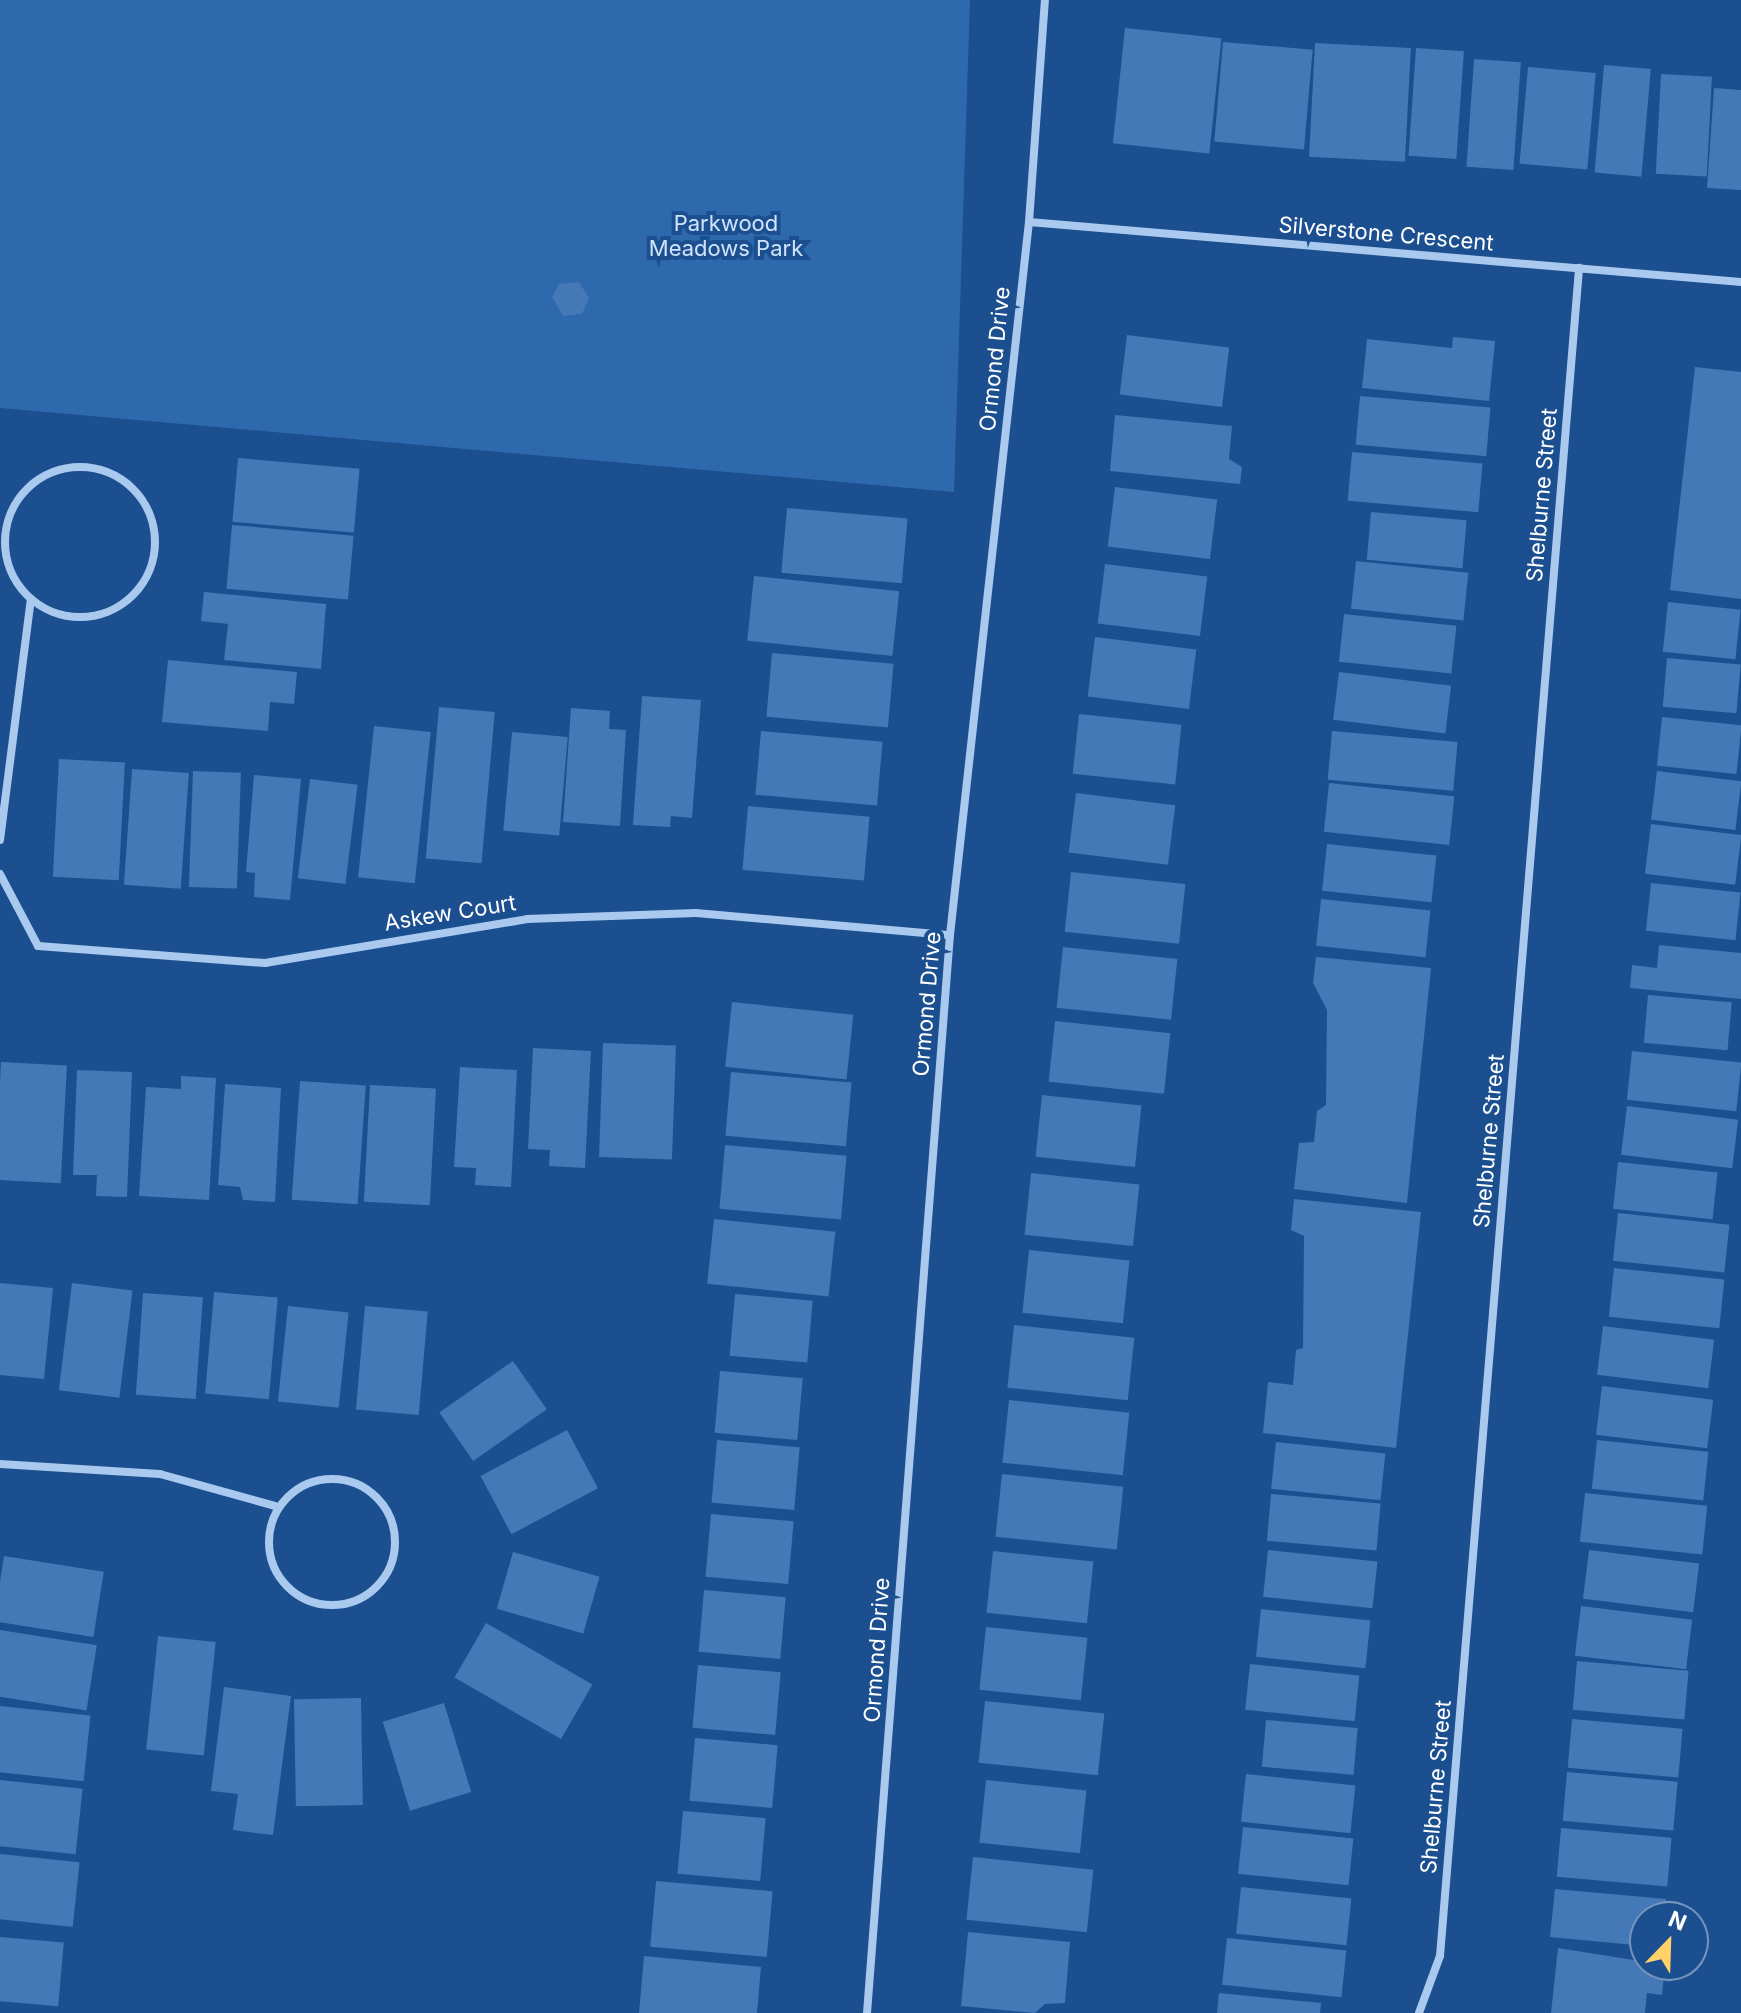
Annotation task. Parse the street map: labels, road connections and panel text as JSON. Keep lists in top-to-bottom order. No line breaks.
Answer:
{"streets":{"street":["Silverstone Crescent","Ormond Drive","Shelburne Street","Askew Court"]},"crossings":[["Silverstone Crescent","Ormond Drive"],["Silverstone Crescent","Shelburne Street"],["Ormond Drive","Askew Court"]],"parks":["Parkwood Meadows Park"],"north":"top right"}
